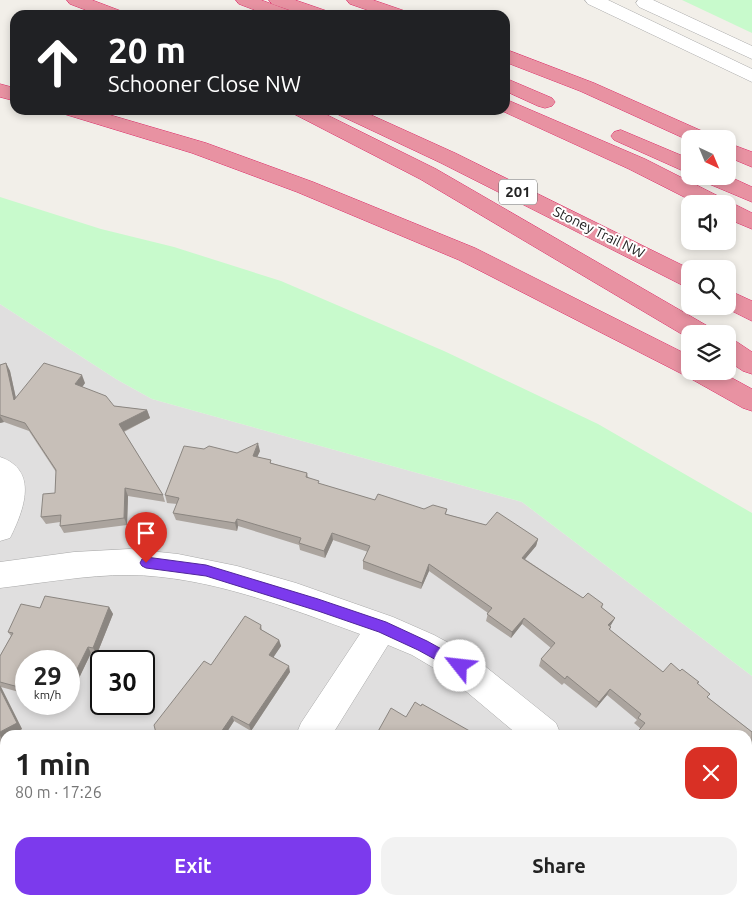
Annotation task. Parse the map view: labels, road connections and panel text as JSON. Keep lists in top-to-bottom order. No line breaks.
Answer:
{"streets":{"highway":["201","Stoney Trail NW"]},"north":"bottom right","page":{"turn":["20 m","Schooner Close NW"],"speed":"29 km/h","limit":"30","heading":["1 min","80 m · 17:26"],"buttons":["Exit","Share"]}}
